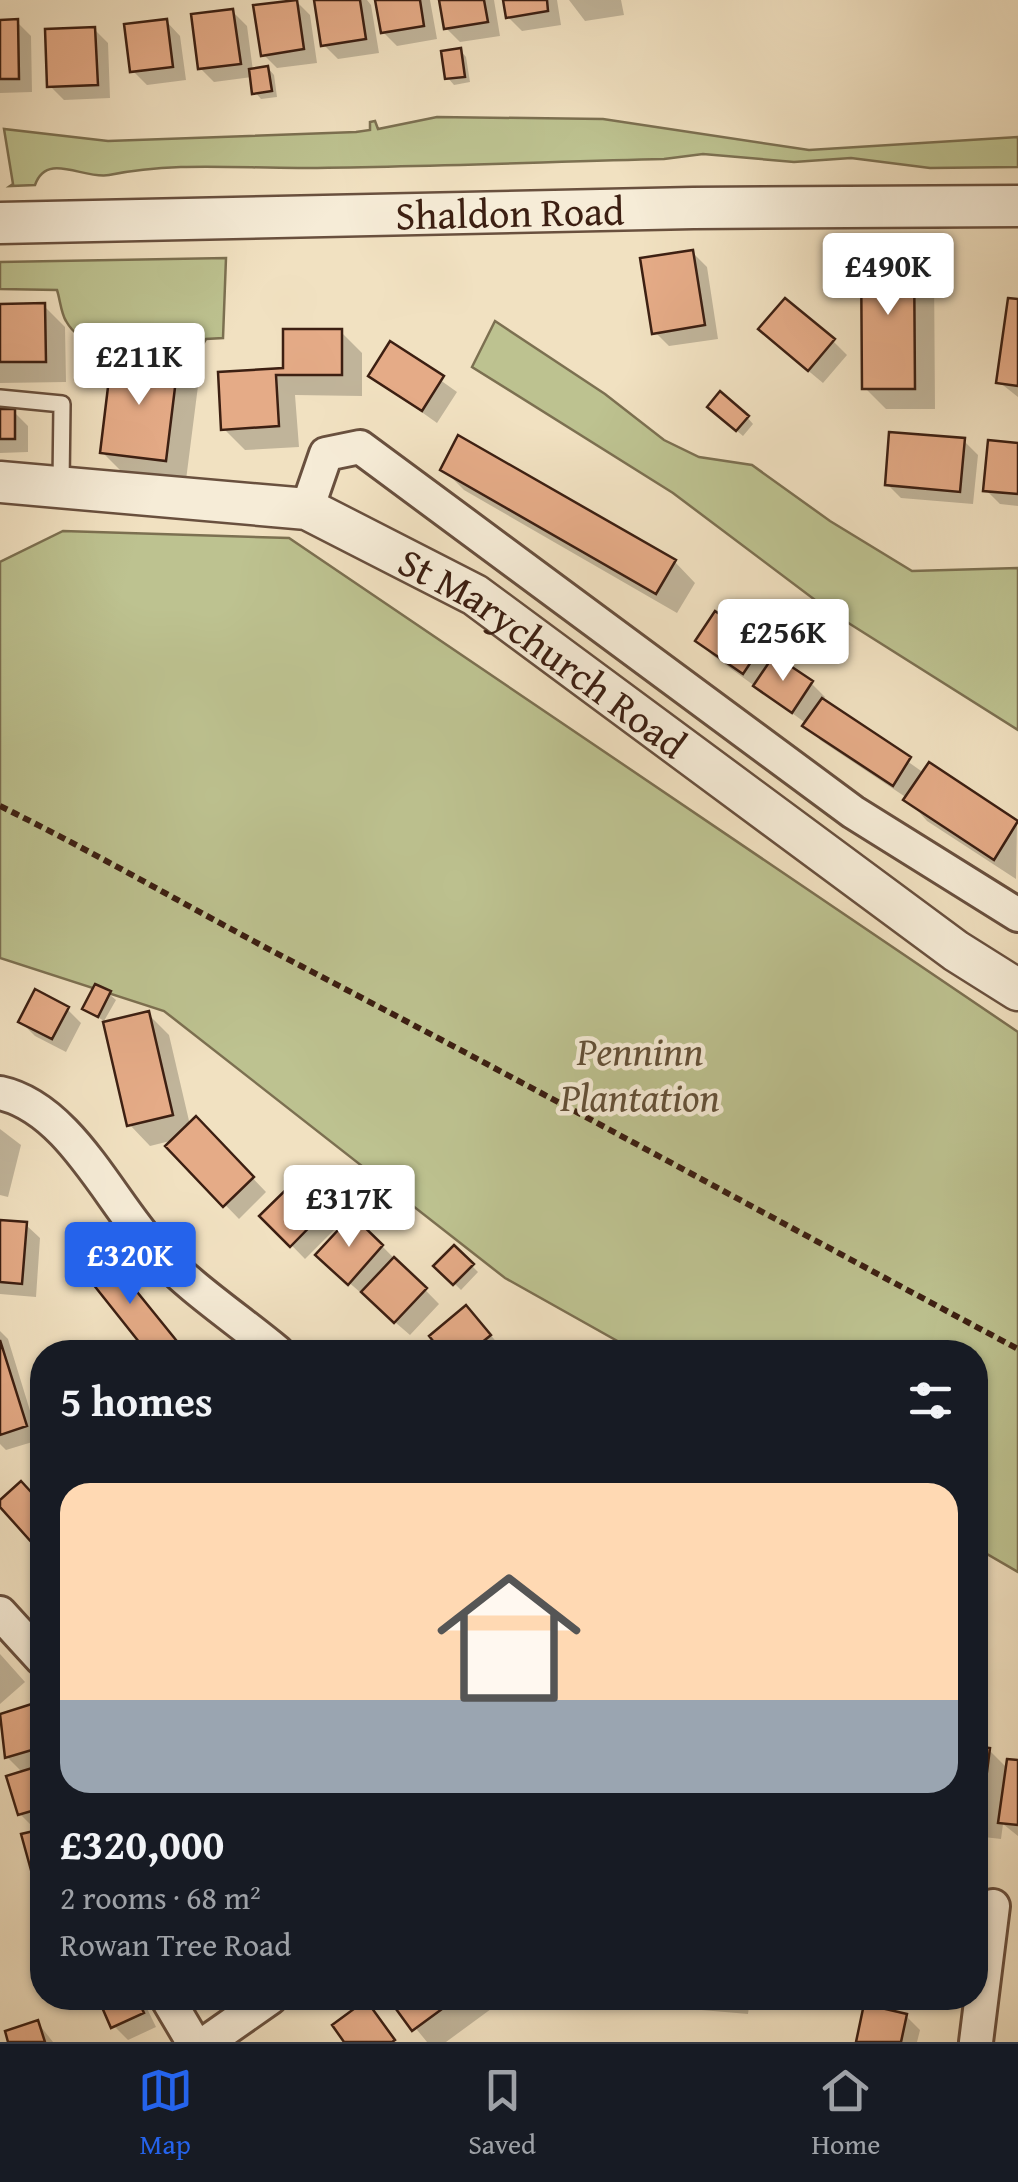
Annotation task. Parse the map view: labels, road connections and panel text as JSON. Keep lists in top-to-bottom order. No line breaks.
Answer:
{"streets":{"street":["Shaldon Road","St Marychurch Road"]},"parks":["Penninn Plantation"],"page":{"price":["£490K","£211K","£256K","£317K","£320K"],"heading":"5 homes","list":[{"name":"£320,000","note":"2 rooms · 68 m² · Rowan Tree Road"}],"tabs":["Map","Saved","Home"]}}
